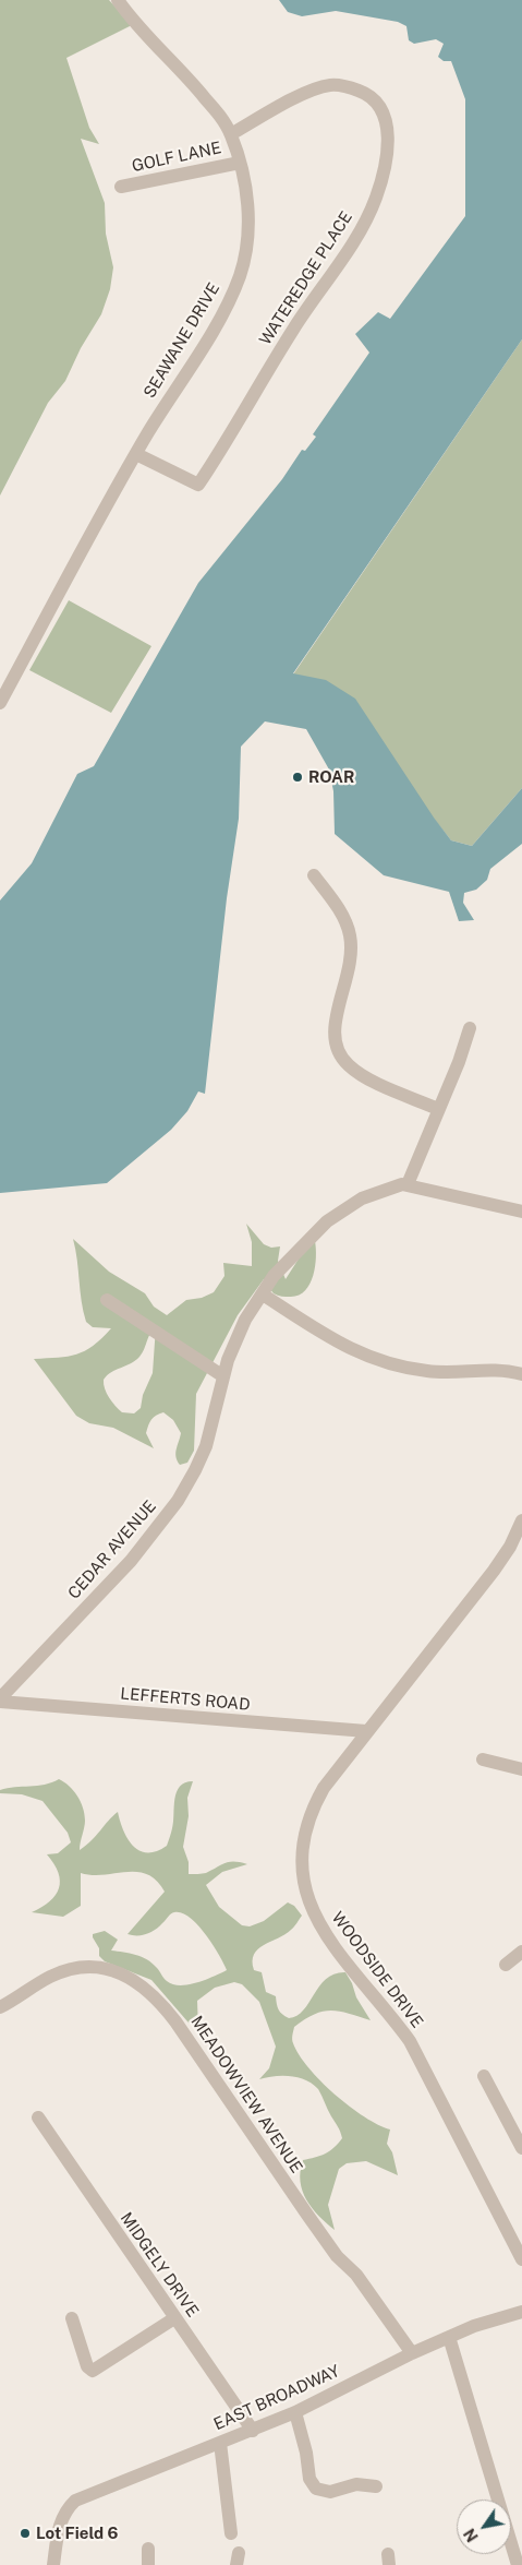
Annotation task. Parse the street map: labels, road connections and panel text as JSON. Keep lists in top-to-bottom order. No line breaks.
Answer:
{"streets":{"street":["GOLF LANE","WATEREDGE PLACE","SEAWANE DRIVE","CEDAR AVENUE","LEFFERTS ROAD","WOODSIDE DRIVE","MEADOWVIEW AVENUE","MIDGELY DRIVE","EAST BROADWAY"]},"crossings":[["GOLF LANE","SEAWANE DRIVE"],["WATEREDGE PLACE","SEAWANE DRIVE"],["CEDAR AVENUE","LEFFERTS ROAD"],["LEFFERTS ROAD","WOODSIDE DRIVE"],["MEADOWVIEW AVENUE","EAST BROADWAY"],["MIDGELY DRIVE","EAST BROADWAY"]],"places":["ROAR","Lot Field 6"],"north":"bottom left"}
